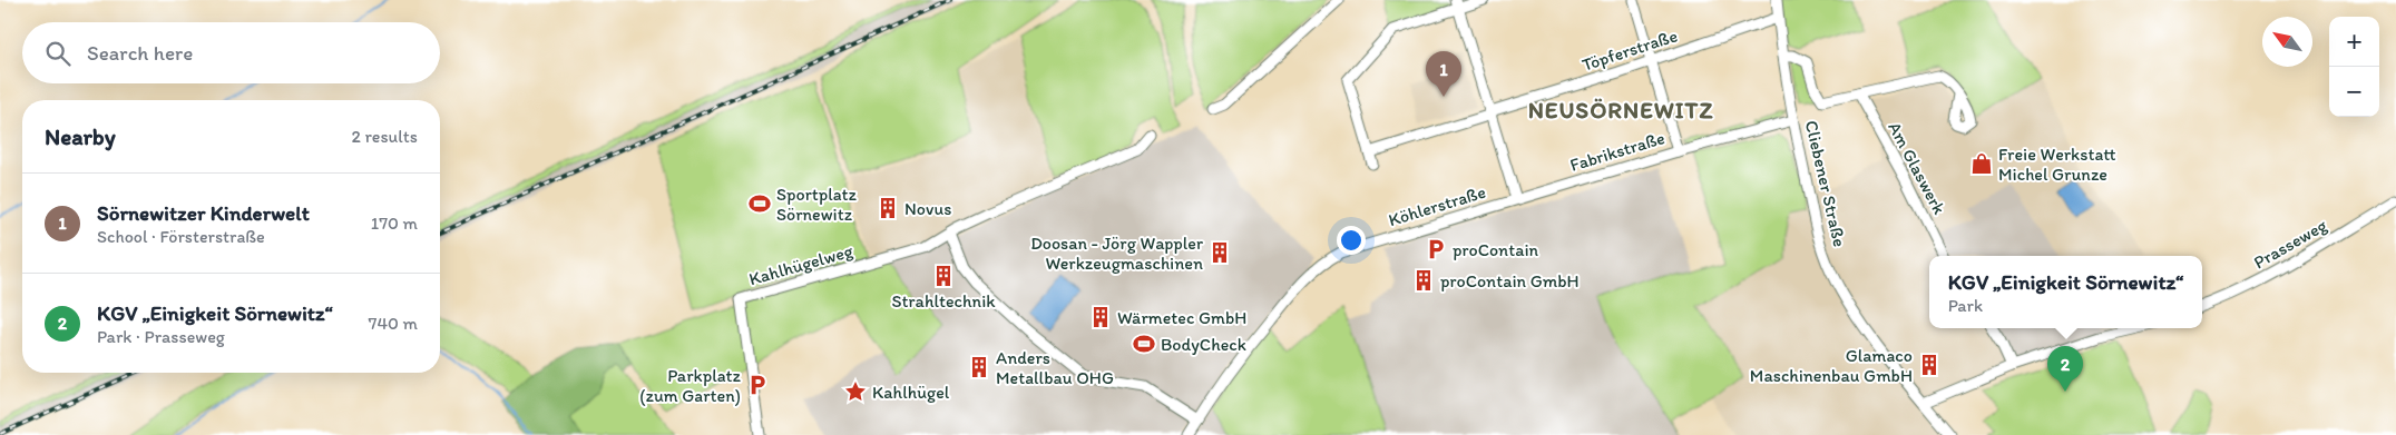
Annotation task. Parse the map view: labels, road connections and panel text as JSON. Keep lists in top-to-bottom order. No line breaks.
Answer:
{"streets":{"street":["Töpferstraße","Fabrikstraße","Am Glaswerk","Cliebener Straße","Köhlerstraße","Prasseweg","Kahlhügelweg"]},"crossings":[["Töpferstraße","Cliebener Straße"],["Fabrikstraße","Cliebener Straße"],["Fabrikstraße","Köhlerstraße"]],"districts":["NEUSÖRNEWITZ"],"places":{"shop":["Freie Werkstatt Michel Grunze"],"sports":["Sportplatz Sörnewitz","BodyCheck"],"building":["Novus","Doosan - Jörg Wappler Werkzeugmaschinen","Strahltechnik","proContain GmbH","Wärmetec GmbH","Glamaco Maschinenbau GmbH","Anders Metallbau OHG"],"parking":["proContain","Parkplatz (zum Garten)"],"place":["Kahlhügel"]},"north":"top left","page":{"map_buttons":["+","−"],"search":"Search here","pins":["1","2"],"heading":["Nearby","2 results"],"list":[{"mark":"1","name":"Sörnewitzer Kinderwelt","note":"School · Försterstraße","value":"170 m"},{"mark":"2","name":"KGV „Einigkeit Sörnewitz“","note":"Park · Prasseweg","value":"740 m"}],"popup":["KGV „Einigkeit Sörnewitz“","Park"]}}
